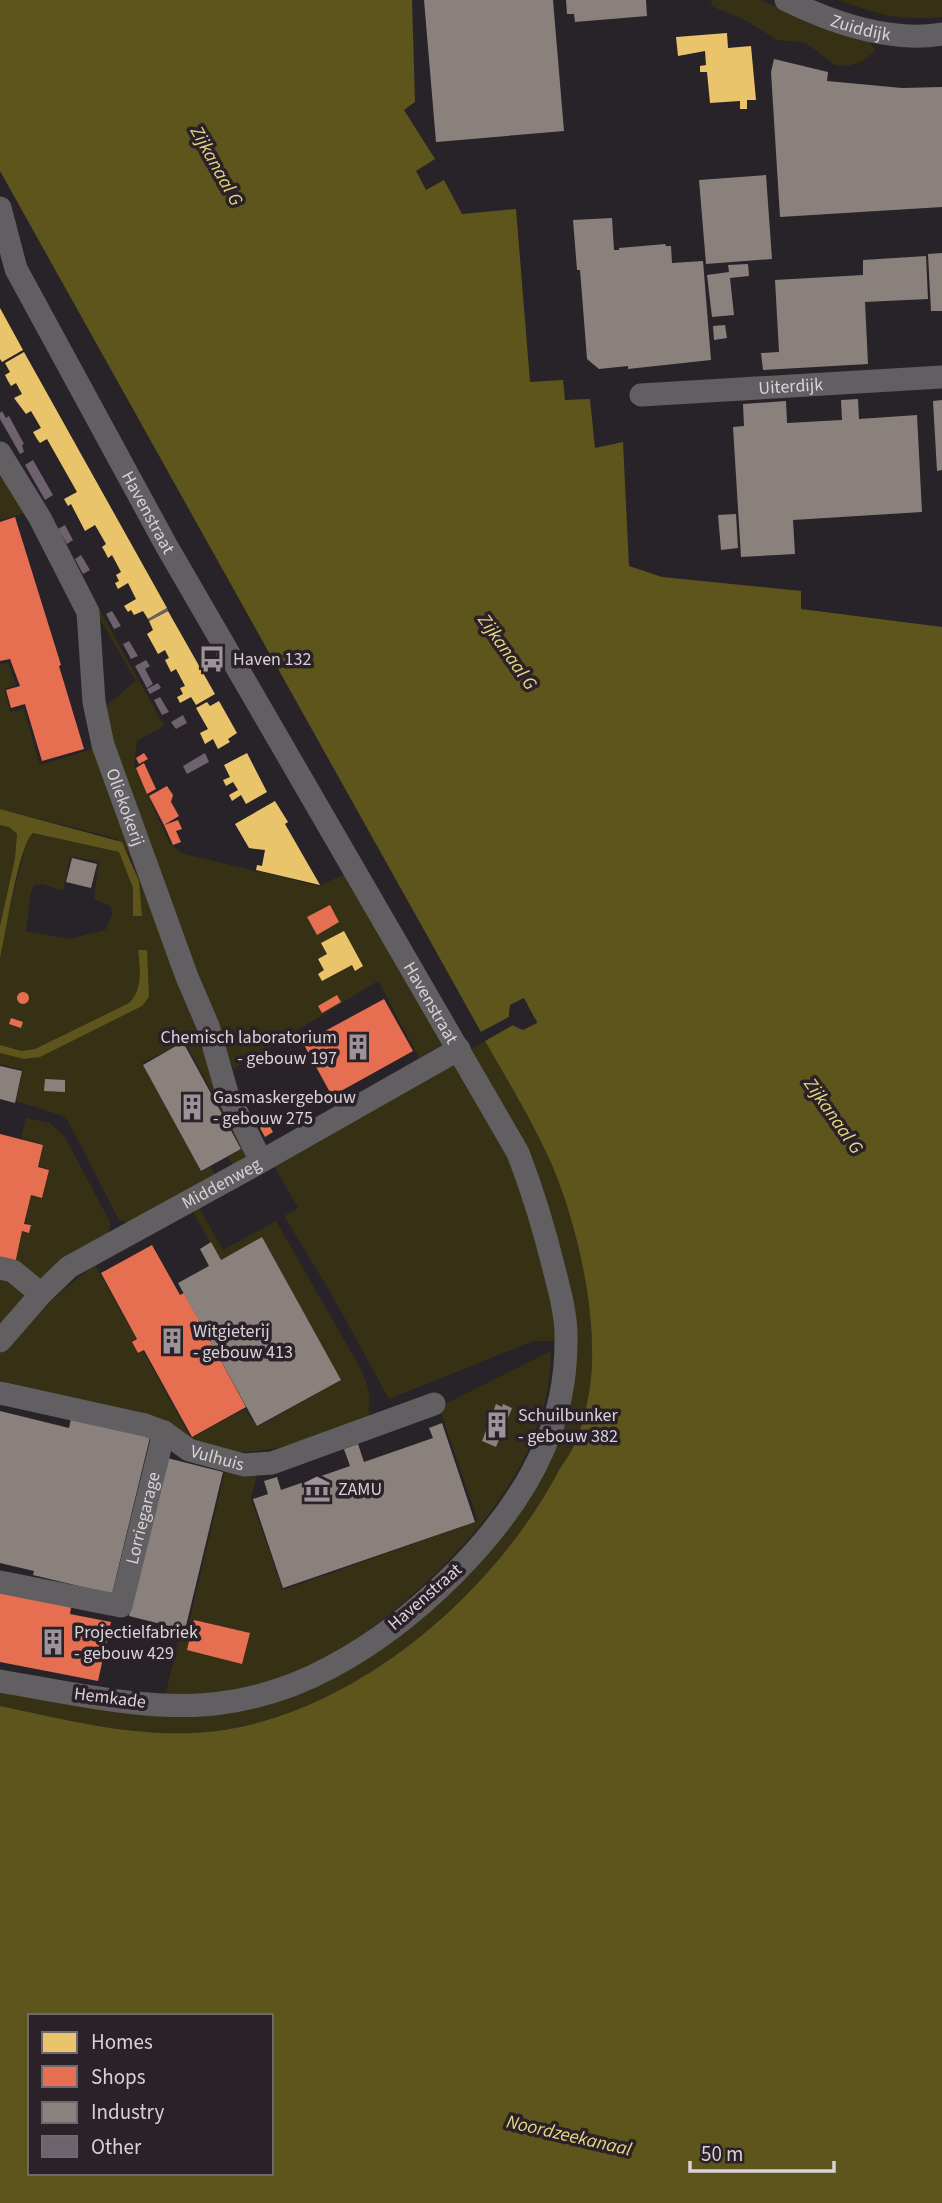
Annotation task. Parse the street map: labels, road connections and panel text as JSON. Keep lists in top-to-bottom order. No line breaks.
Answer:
{"streets":{"street":["Zuiddijk","Uiterdijk","Havenstraat","Oliekokerij","Middenweg","Vulhuis","Lorriegarage","Hemkade"]},"crossings":[["Havenstraat","Middenweg"],["Havenstraat","Hemkade"],["Oliekokerij","Middenweg"],["Vulhuis","Lorriegarage"]],"water":["Zijkanaal G","Noordzeekanaal"],"places":{"bus stop":["Haven 132"],"building":["Chemisch laboratorium - gebouw 197","Gasmaskergebouw - gebouw 275","Witgieterij - gebouw 413","Schuilbunker - gebouw 382","Projectielfabriek - gebouw 429"],"museum":["ZAMU"]},"legend":["Homes","Shops","Industry","Other"],"scale_bar":"50 m"}
